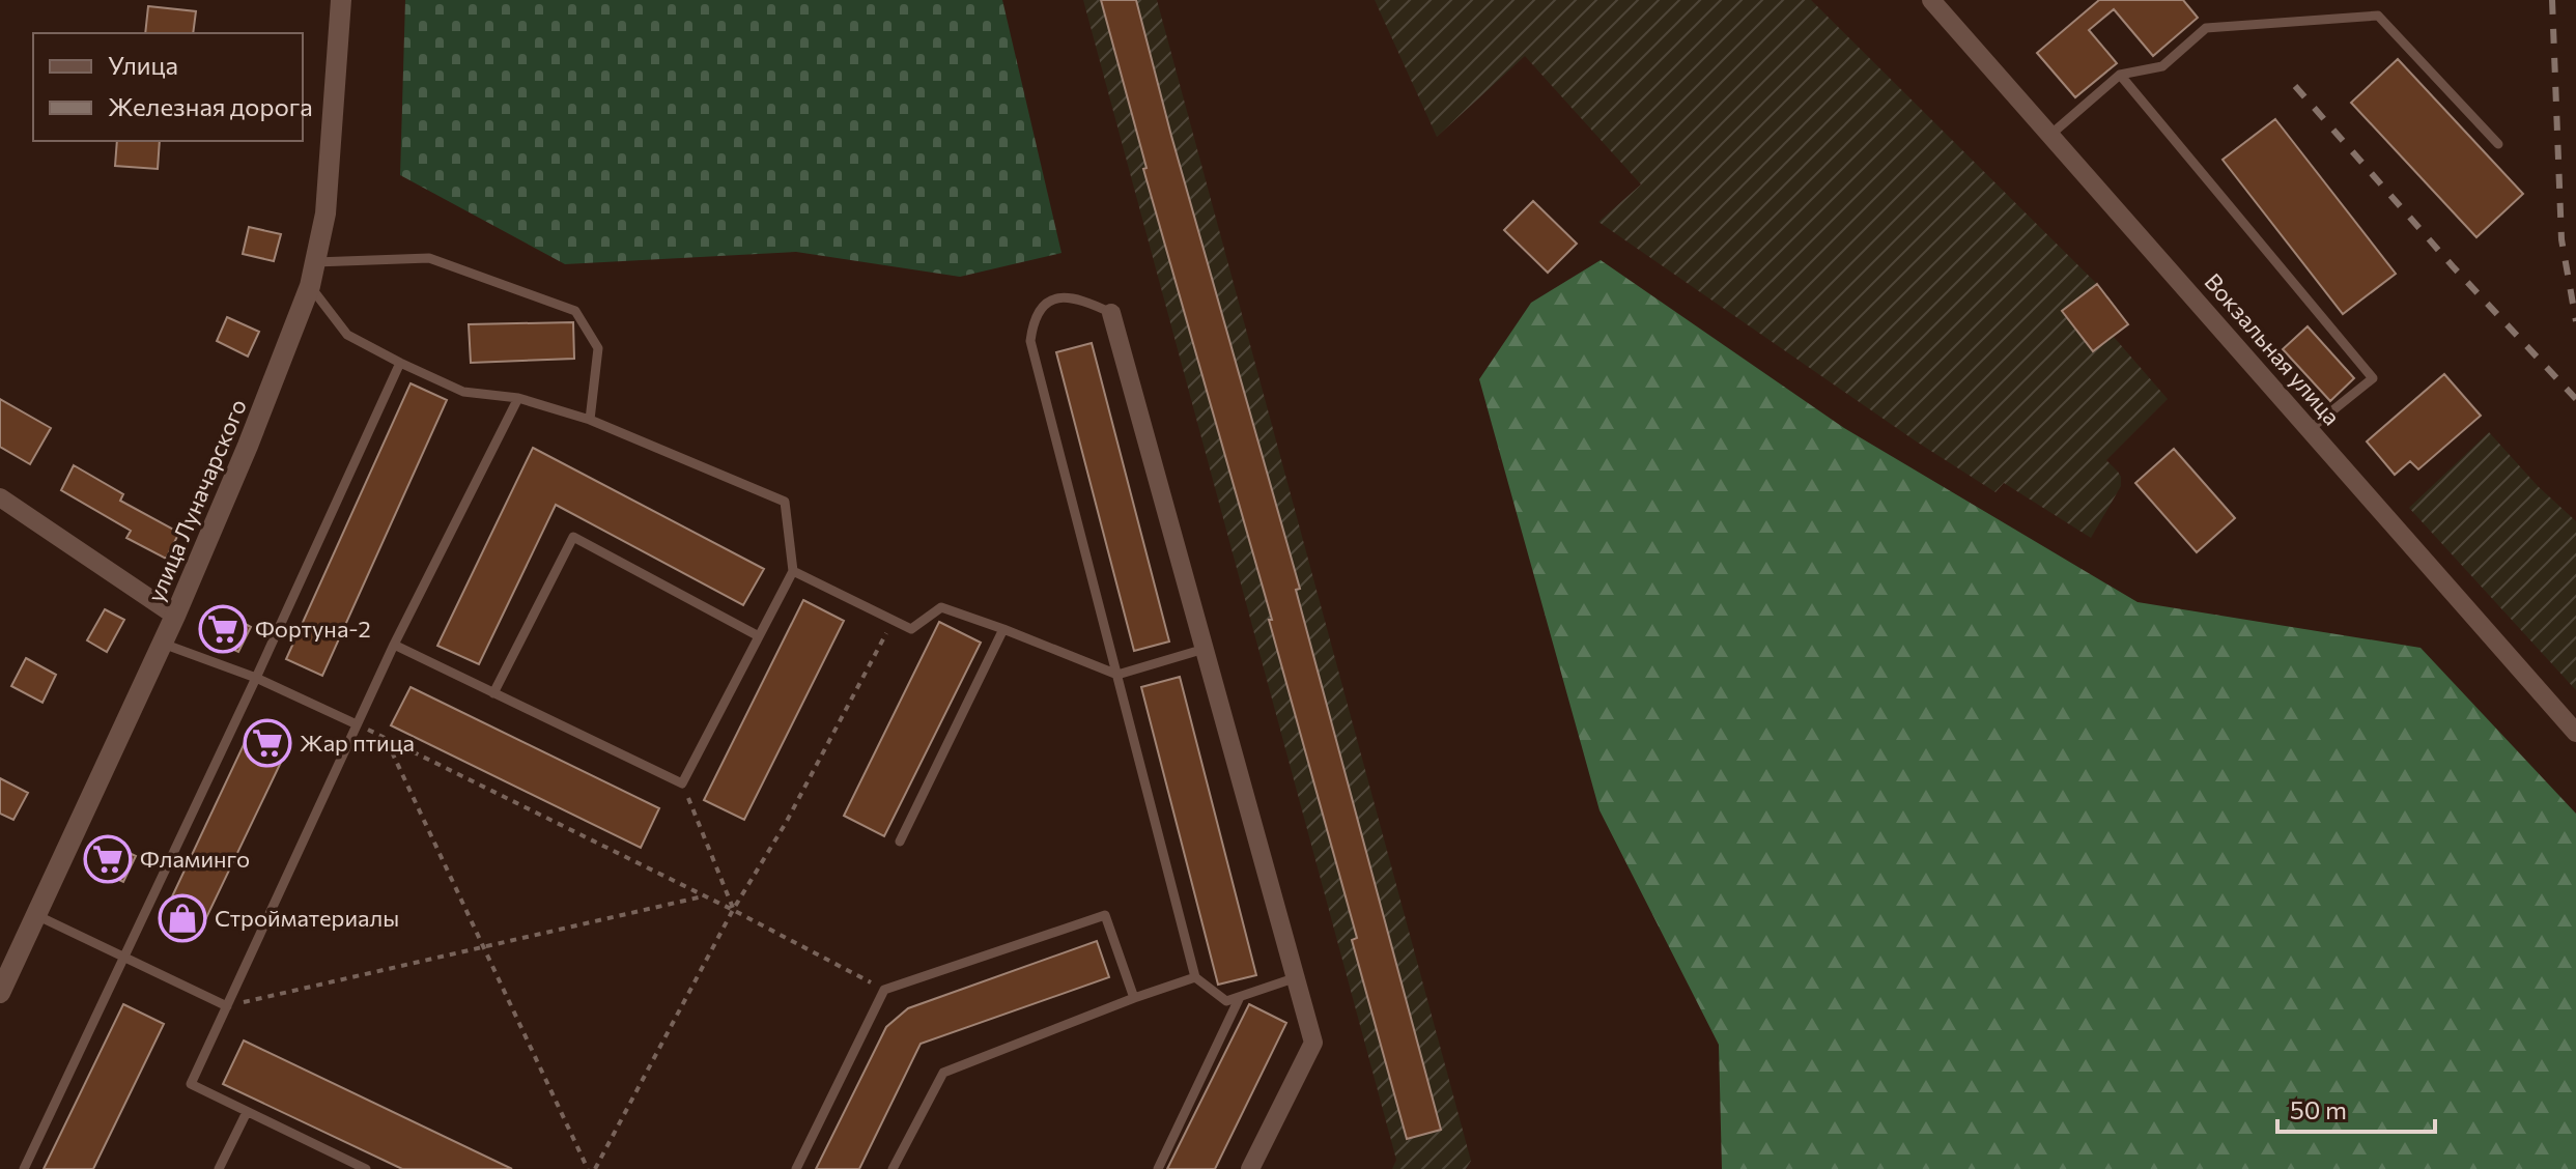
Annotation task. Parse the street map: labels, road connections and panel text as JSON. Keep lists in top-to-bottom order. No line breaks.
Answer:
{"streets":{"street":["Вокзальная улица","улица Луначарского"]},"places":{"supermarket":["Фортуна-2","Жар птица","Фламинго"],"shop":["Стройматериалы"]},"legend":["Улица","Железная дорога"],"scale_bar":"50 m"}
